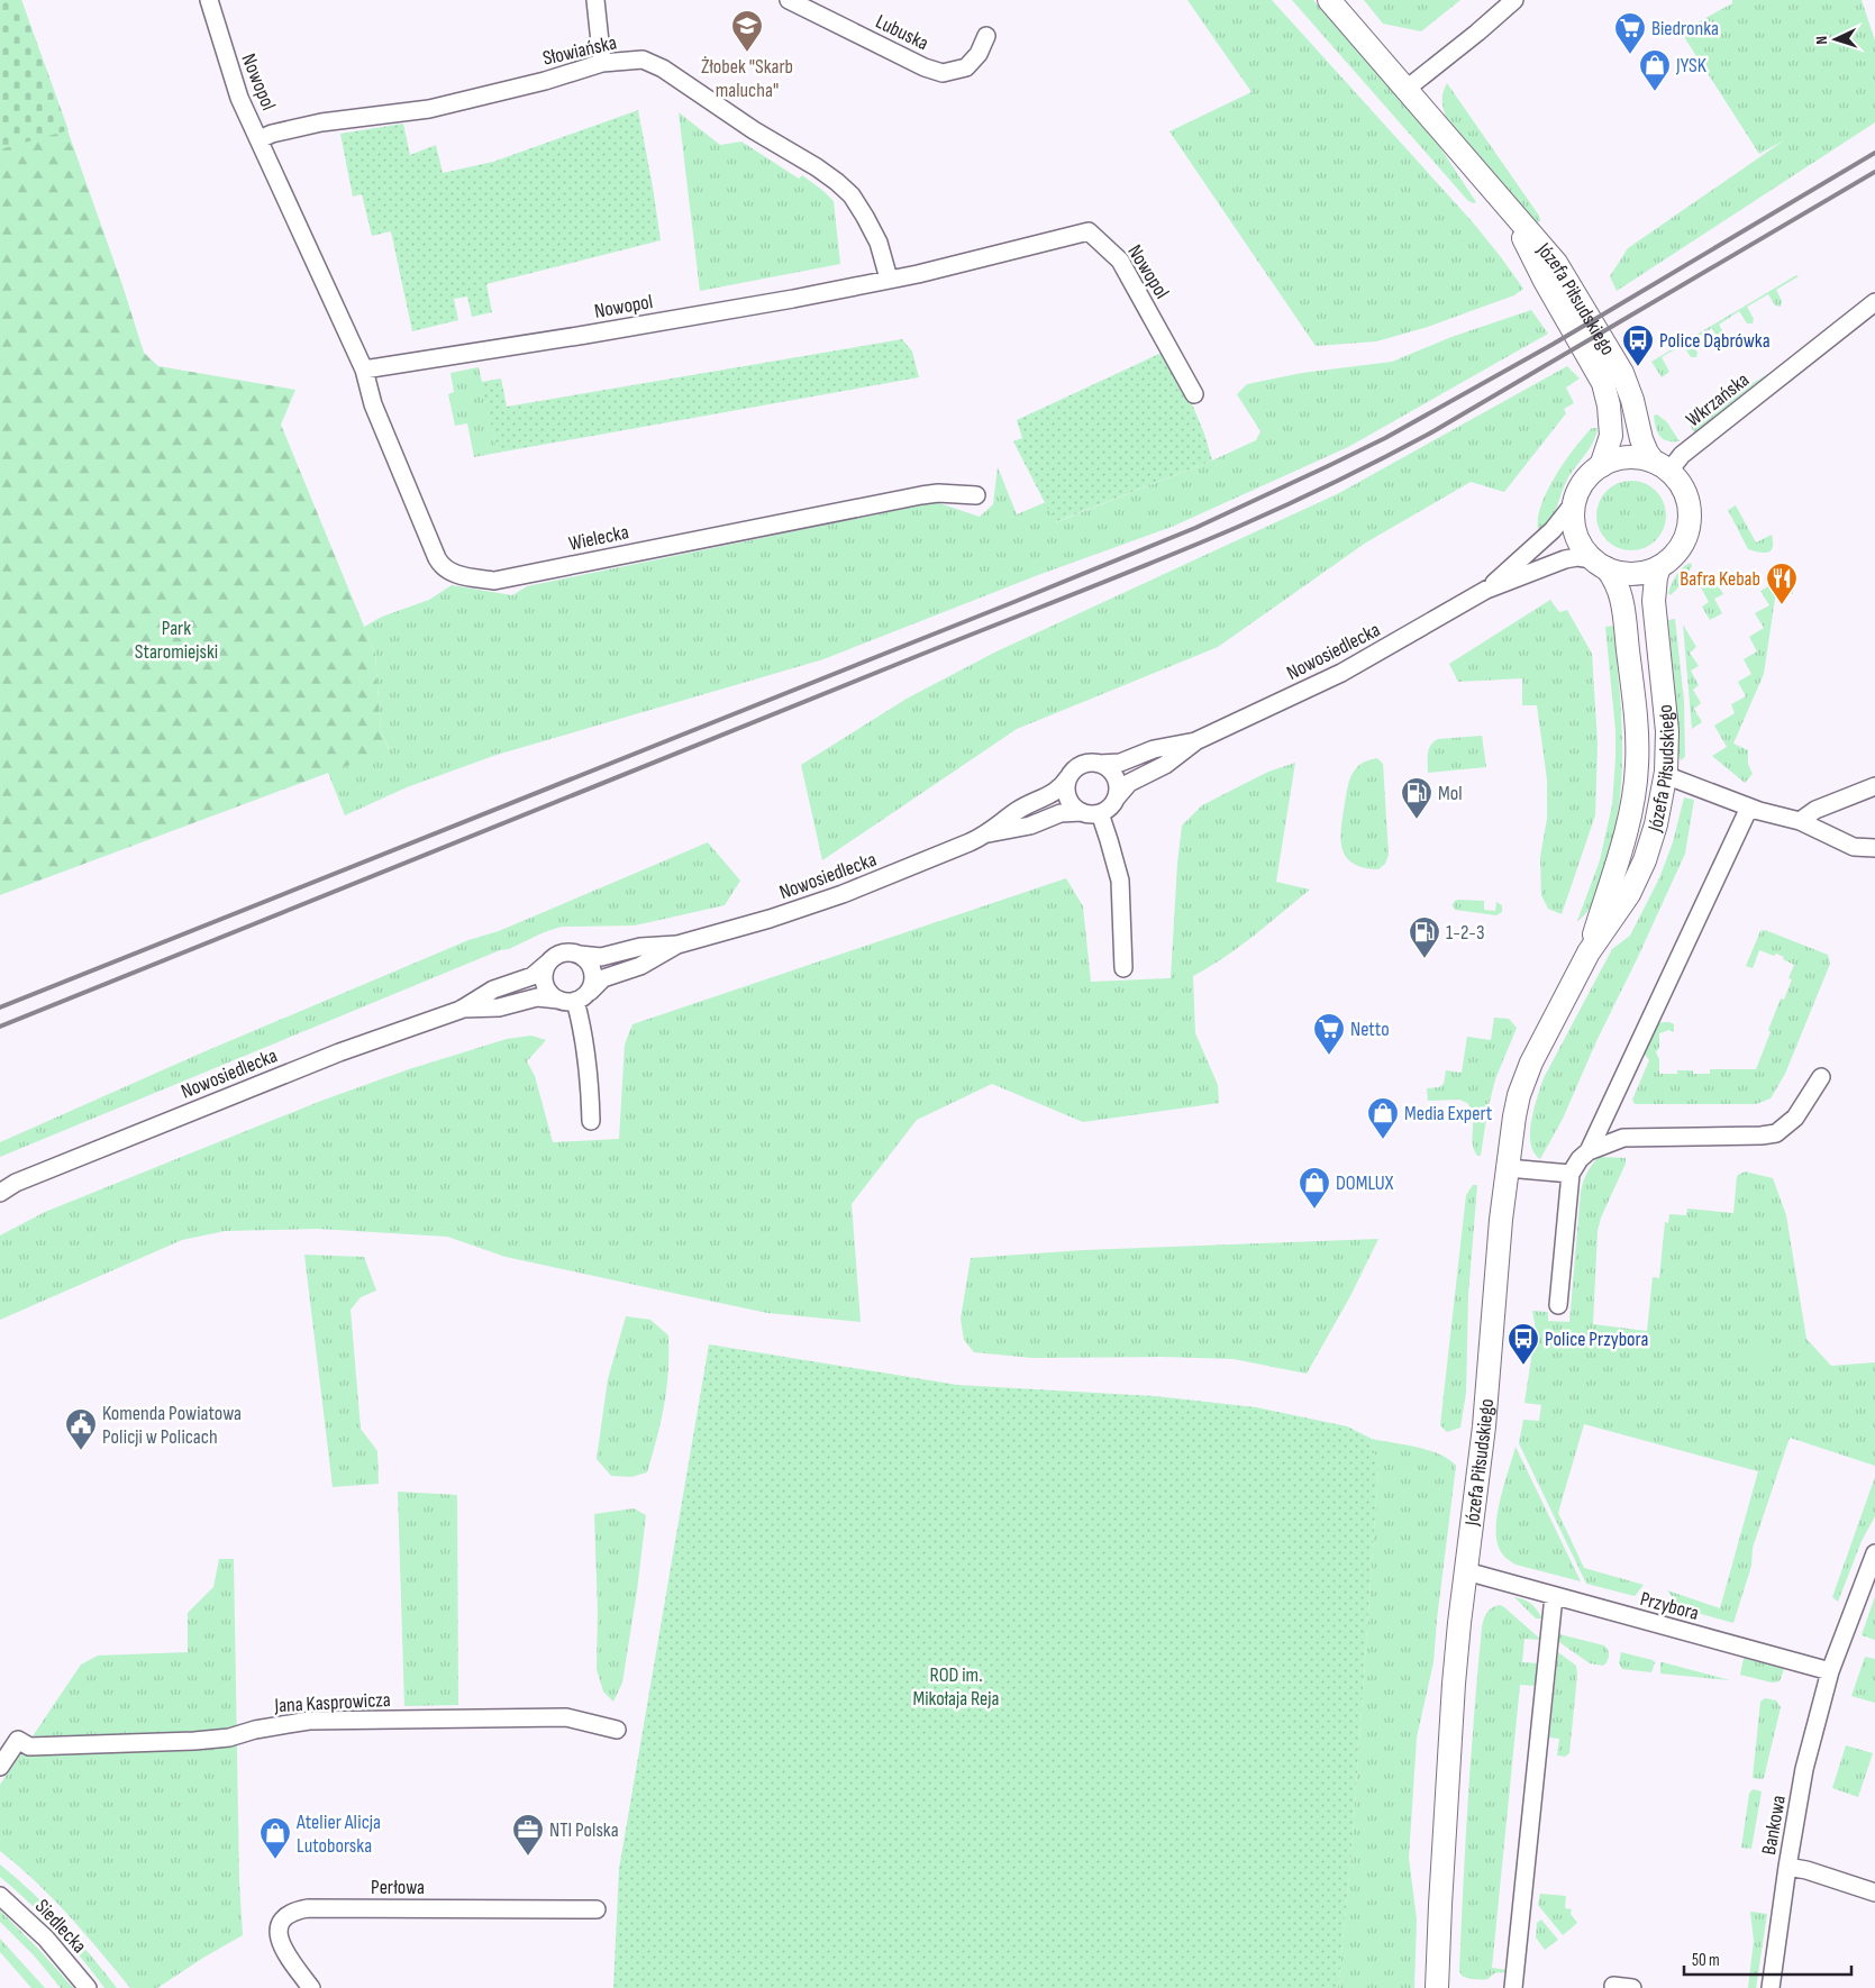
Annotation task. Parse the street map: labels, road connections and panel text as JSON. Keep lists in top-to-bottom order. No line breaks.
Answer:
{"streets":{"street":["Lubuska","Słowiańska","Nowopol","Józefa Piłsudskiego","Wkrzańska","Wielecka","Nowosiedlecka","Przybora","Jana Kasprowicza","Bankowa","Perłowa","Siedlecka"]},"crossings":[["Słowiańska","Nowopol"],["Nowopol","Wielecka"],["Józefa Piłsudskiego","Wkrzańska"],["Józefa Piłsudskiego","Nowosiedlecka"],["Józefa Piłsudskiego","Przybora"],["Wkrzańska","Nowosiedlecka"],["Przybora","Bankowa"]],"parks":["Park Staromiejski","ROD im. Mikołaja Reja"],"places":{"school or university":["Żłobek \"Skarb malucha\""],"supermarket":["Biedronka","Netto"],"shop":["JYSK","Media Expert","DOMLUX","Atelier Alicja Lutoborska"],"bus stop":["Police Dąbrówka","Police Przybora"],"restaurant":["Bafra Kebab"],"fuel station":["Mol","1-2-3"],"public building":["Komenda Powiatowa Policji w Policach"],"office":["NTI Polska"]},"scale_bar":"50 m","north":"left"}
